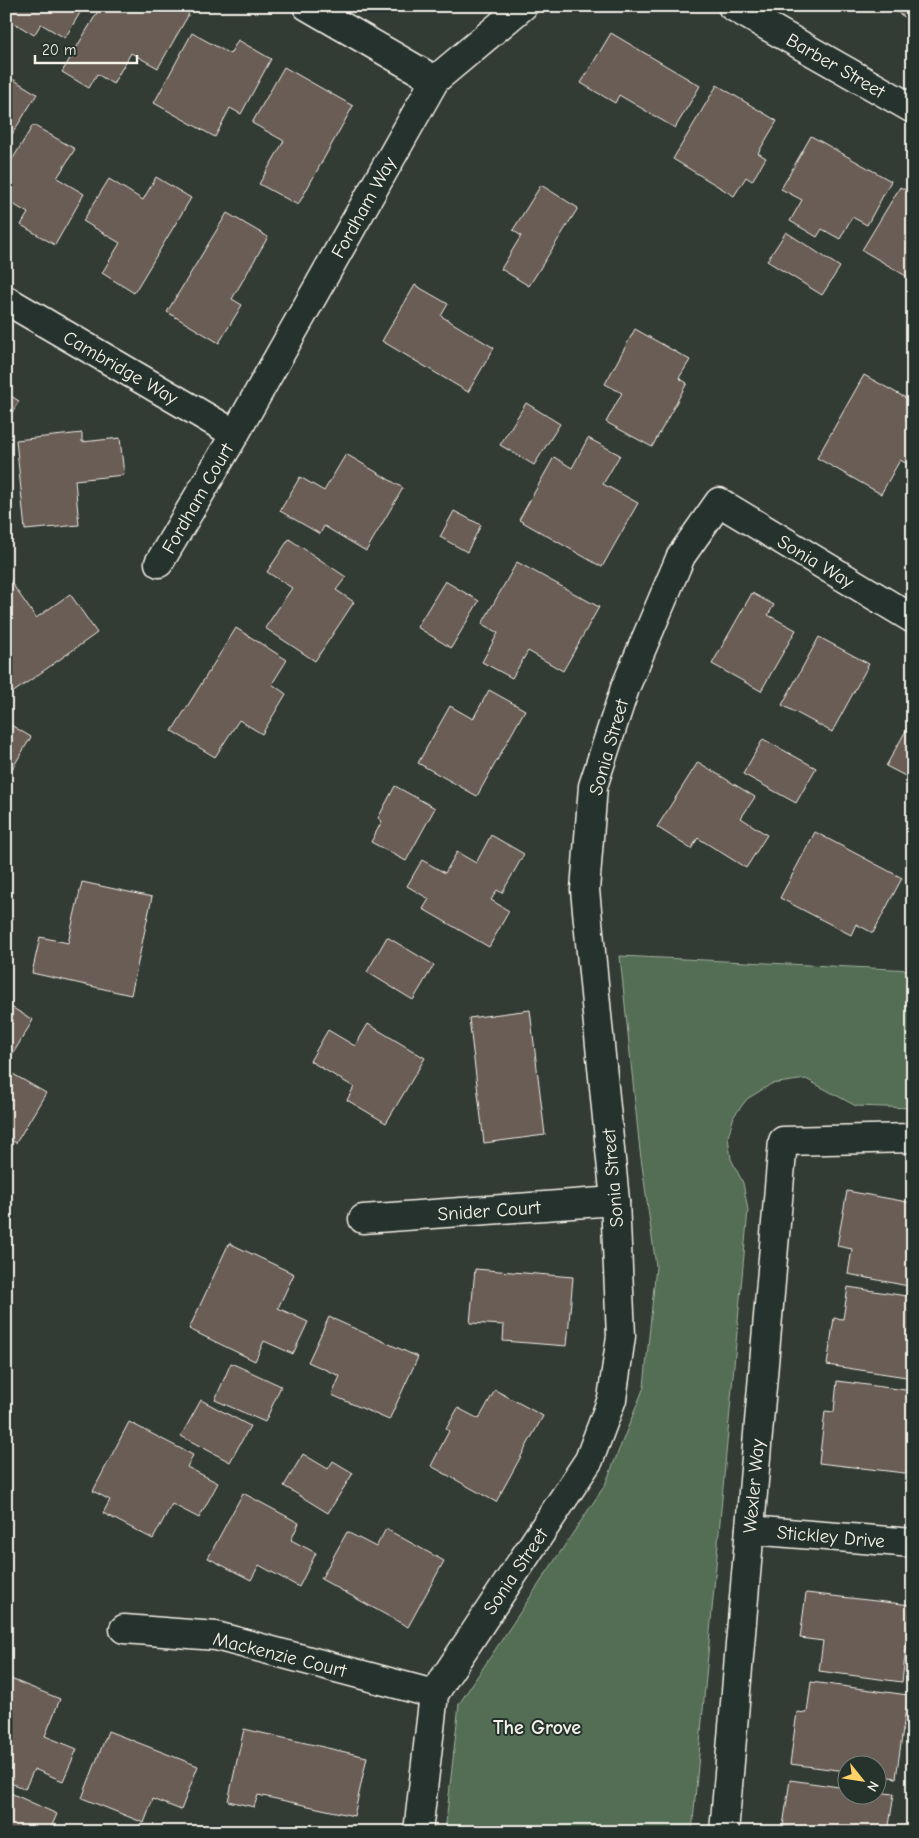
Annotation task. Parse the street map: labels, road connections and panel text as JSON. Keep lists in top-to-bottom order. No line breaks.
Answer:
{"streets":{"street":["Barber Street","Fordham Way","Cambridge Way","Fordham Court","Sonia Way","Sonia Street","Snider Court","Wexler Way","Stickley Drive","Mackenzie Court"]},"crossings":[["Fordham Way","Cambridge Way"],["Fordham Way","Fordham Court"],["Cambridge Way","Fordham Court"],["Sonia Way","Sonia Street"],["Sonia Street","Snider Court"],["Sonia Street","Mackenzie Court"],["Wexler Way","Stickley Drive"]],"districts":["The Grove"],"scale_bar":"20 m","north":"bottom right"}
